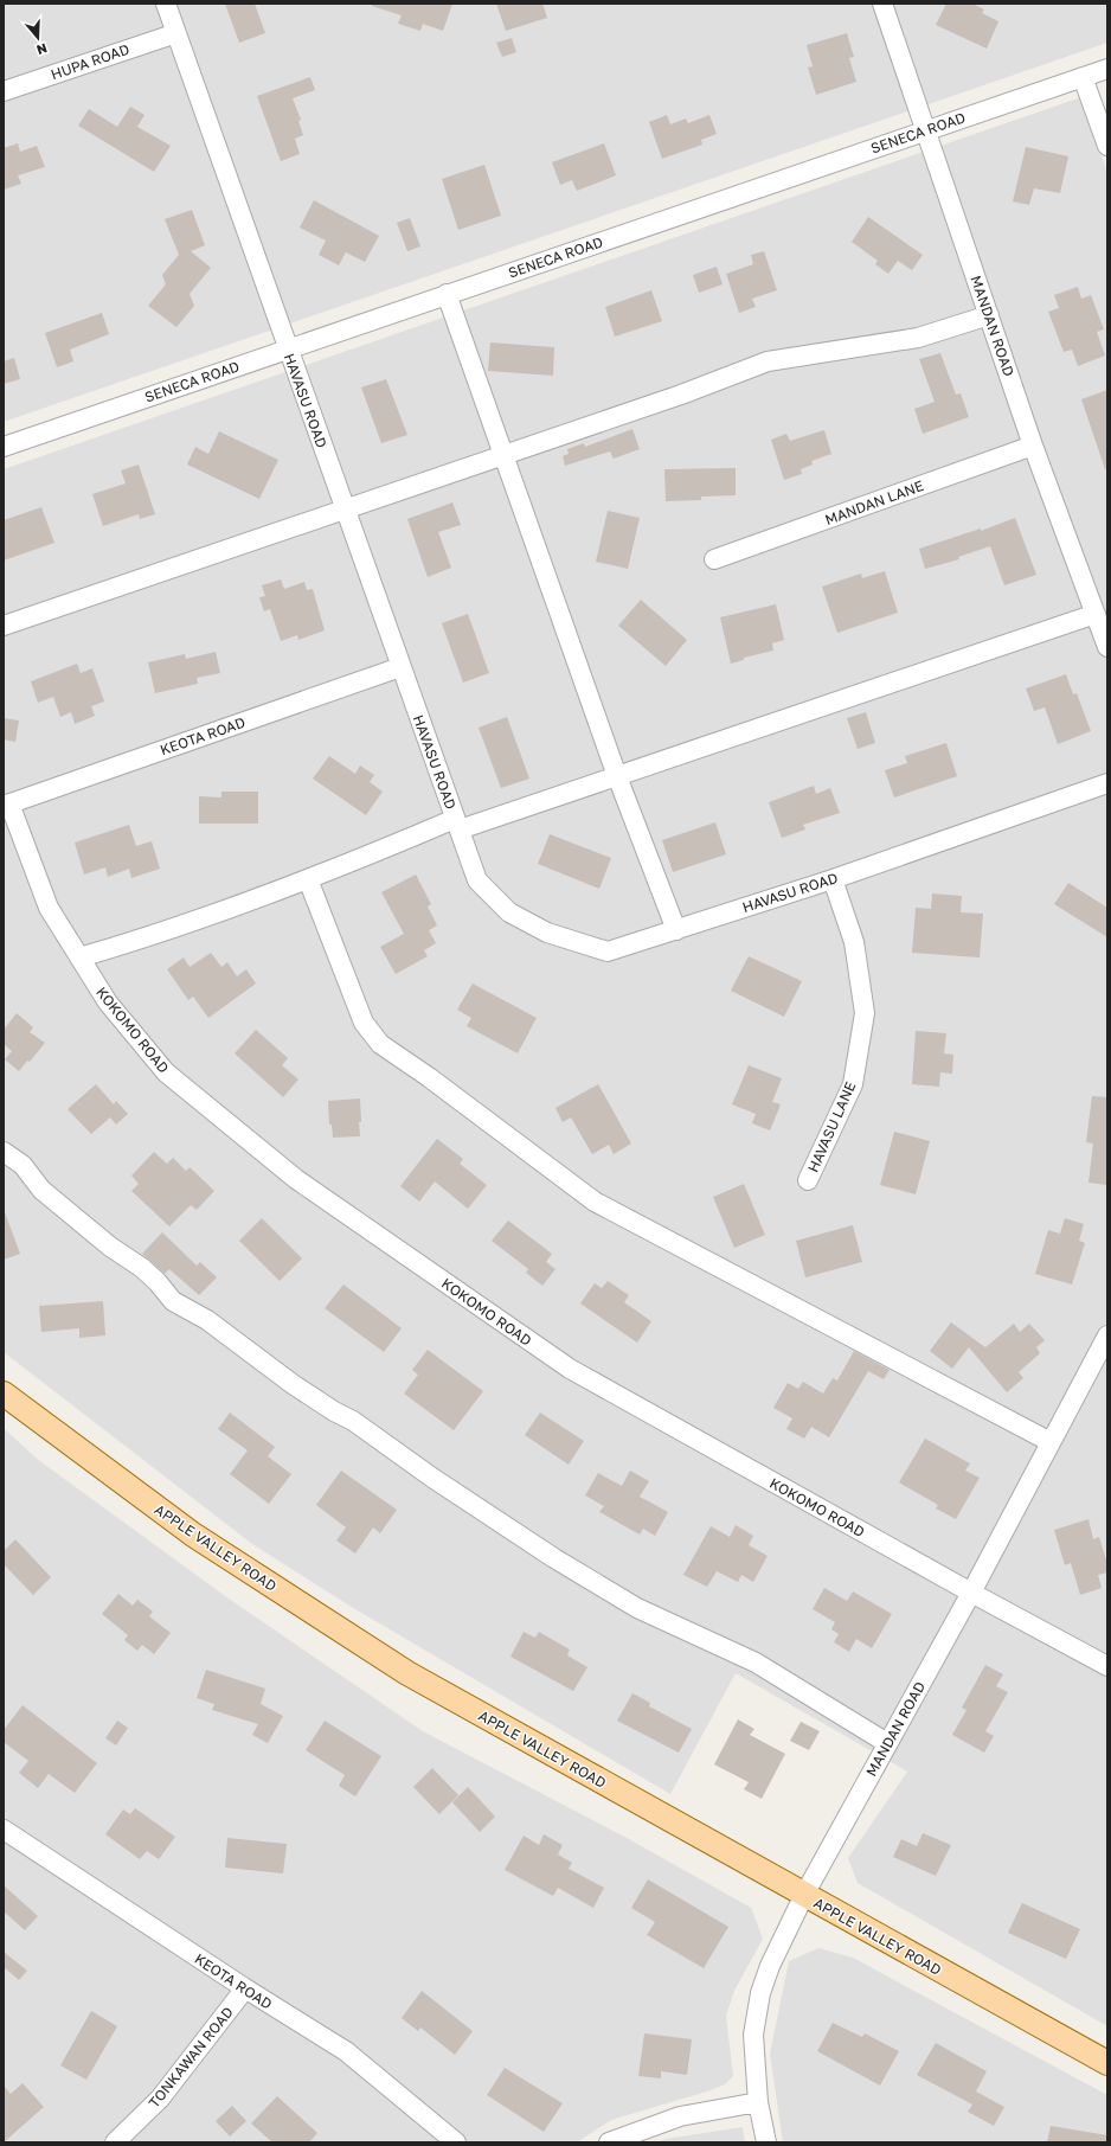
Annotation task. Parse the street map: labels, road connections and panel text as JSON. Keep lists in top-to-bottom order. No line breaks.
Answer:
{"streets":{"main road":["APPLE VALLEY ROAD"],"street":["HUPA ROAD","SENECA ROAD","MANDAN ROAD","HAVASU ROAD","MANDAN LANE","KEOTA ROAD","KOKOMO ROAD","HAVASU LANE","TONKAWAN ROAD"]},"crossings":[["HUPA ROAD","HAVASU ROAD"],["SENECA ROAD","MANDAN ROAD"],["SENECA ROAD","HAVASU ROAD"],["MANDAN ROAD","MANDAN LANE"],["MANDAN ROAD","KOKOMO ROAD"],["MANDAN ROAD","APPLE VALLEY ROAD"],["HAVASU ROAD","KEOTA ROAD"],["HAVASU ROAD","HAVASU LANE"],["KEOTA ROAD","KOKOMO ROAD"],["KEOTA ROAD","TONKAWAN ROAD"]],"north":"bottom"}
